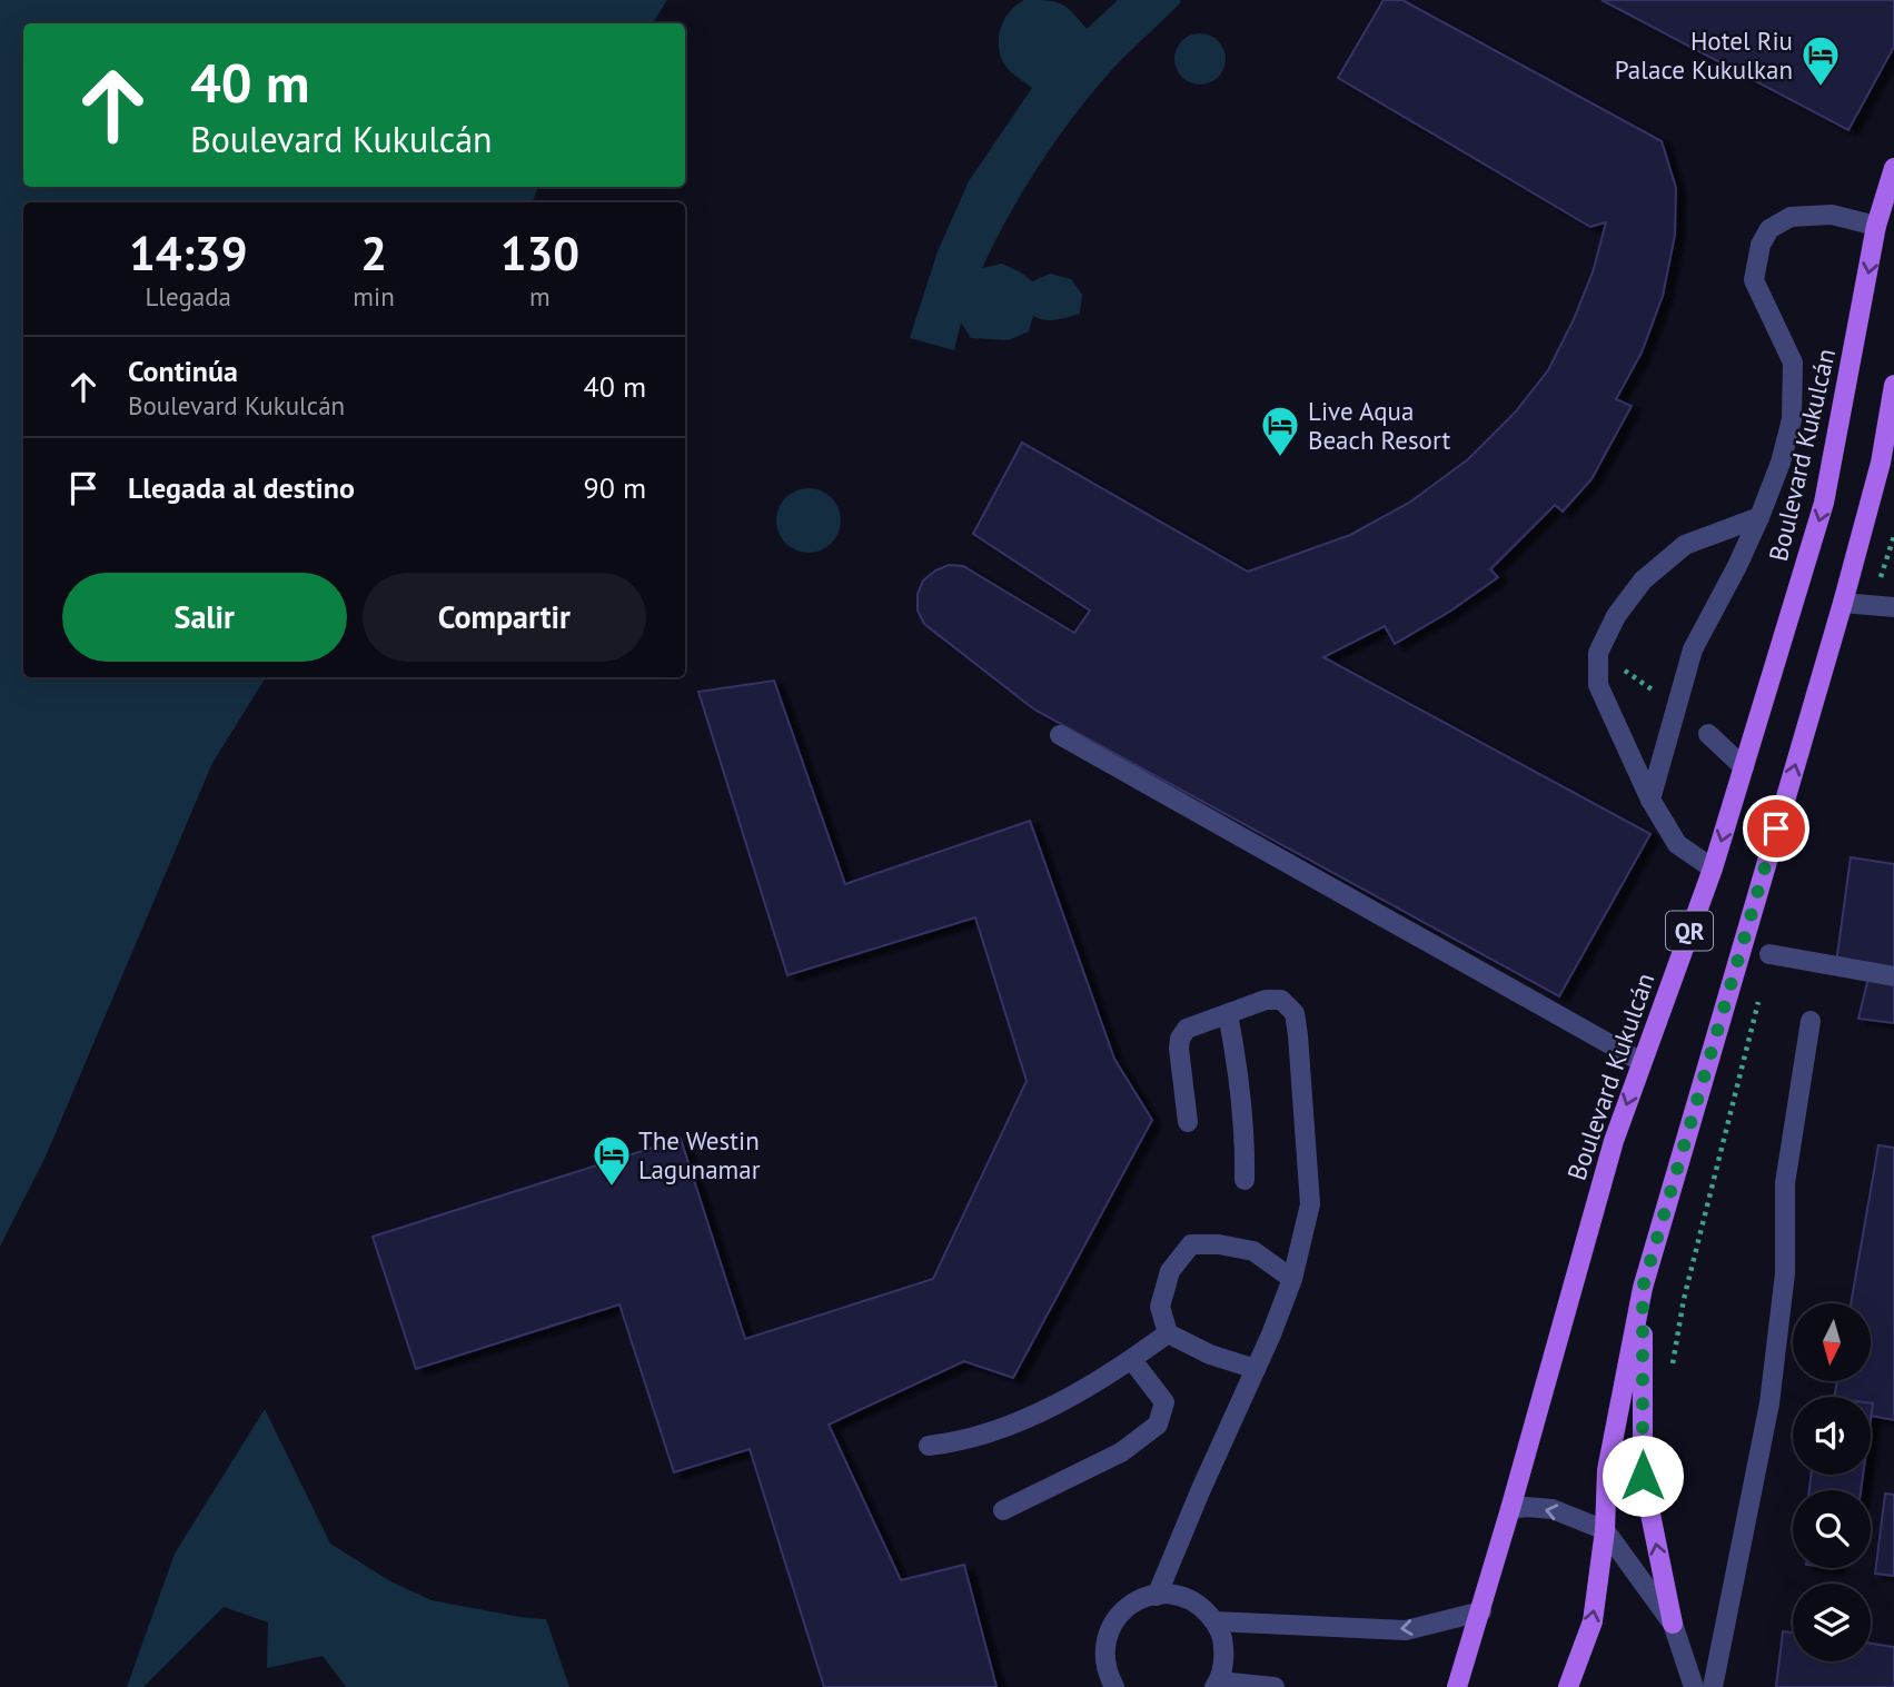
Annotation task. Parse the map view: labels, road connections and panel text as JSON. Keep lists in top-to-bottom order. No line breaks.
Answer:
{"streets":{"main road":["Boulevard Kukulcán","QR"]},"places":{"hotel":["Hotel Riu Palace Kukulkan","Live Aqua Beach Resort","The Westin Lagunamar"]},"north":"bottom","page":{"turn":["40 m","Boulevard Kukulcán"],"eta":["14:39","Llegada","2","min","130","m"],"list":[{"name":"Continúa","note":"Boulevard Kukulcán","value":"40 m"},{"name":"Llegada al destino","value":"90 m"}],"buttons":["Salir","Compartir"]}}
